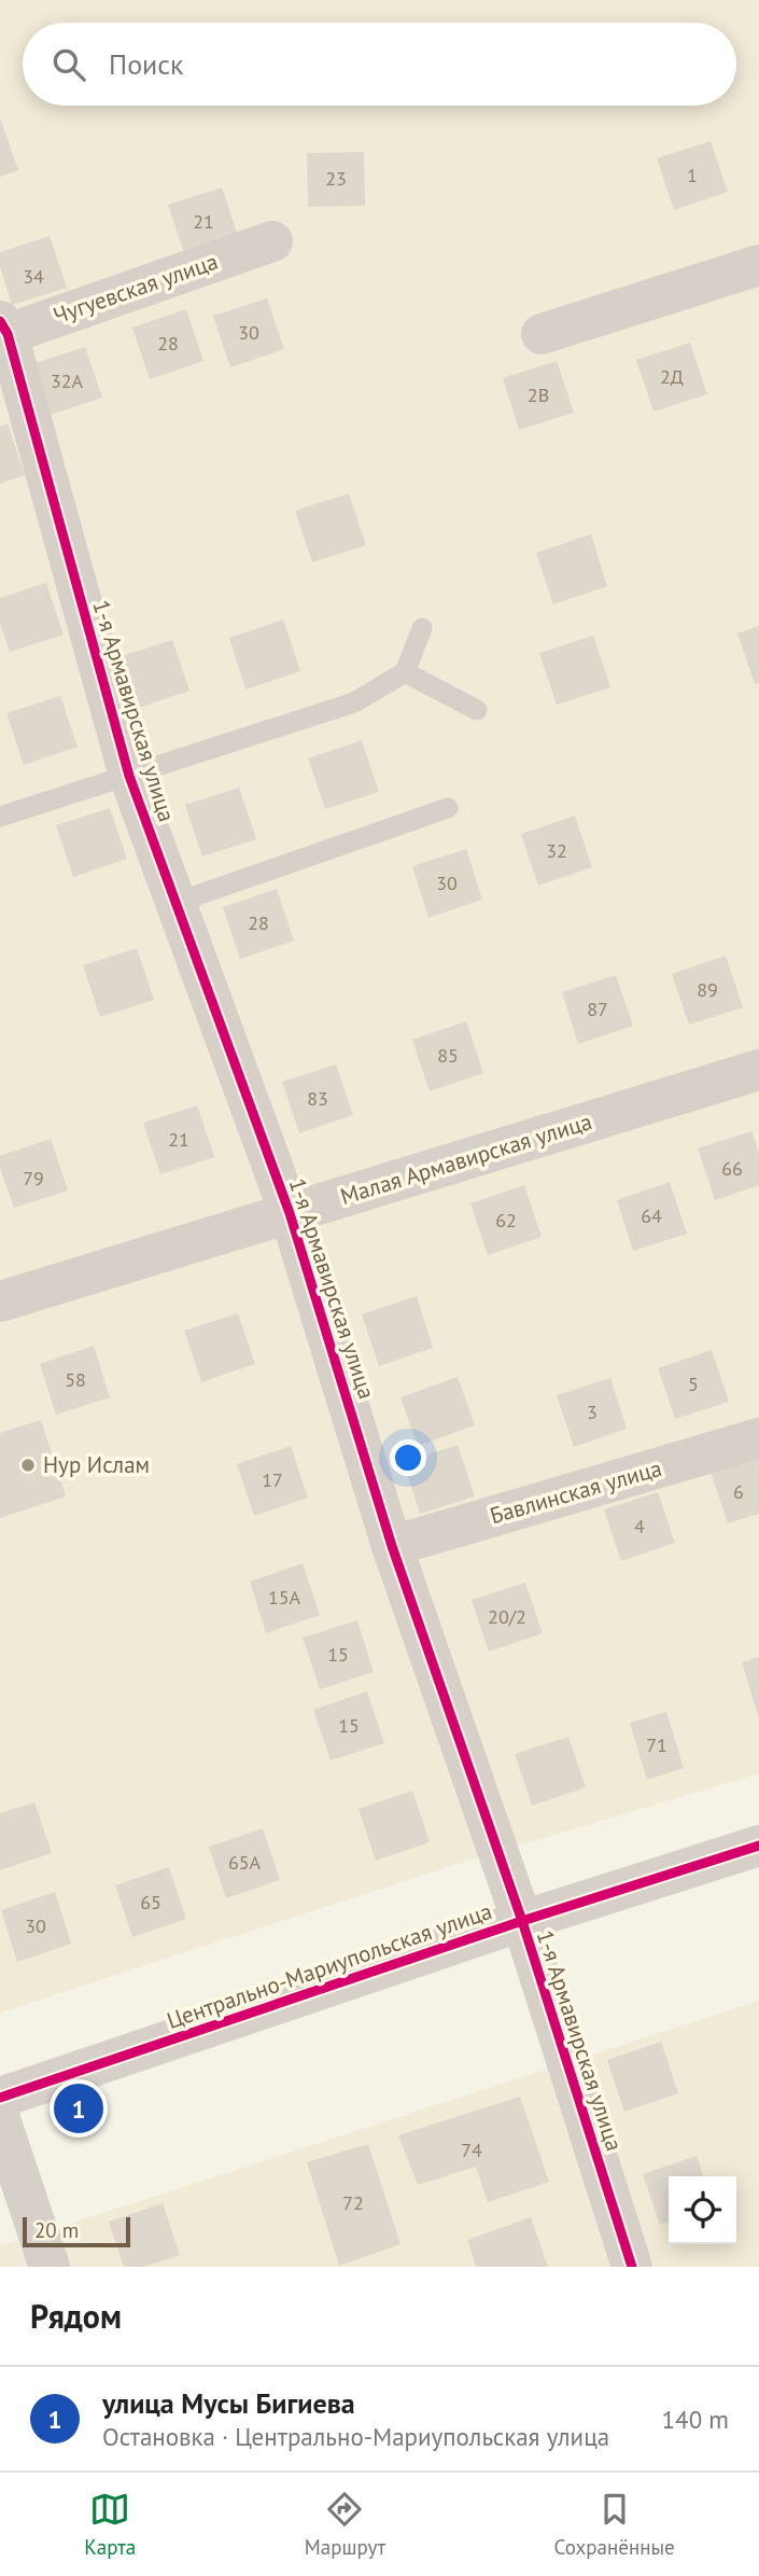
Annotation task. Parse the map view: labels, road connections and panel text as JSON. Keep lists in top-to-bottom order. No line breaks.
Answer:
{"streets":{"street":["Чугуевская улица","1-я Армавирская улица","Малая Армавирская улица","Бавлинская улица","Центрально-Мариупольская улица"]},"crossings":[["Чугуевская улица","1-я Армавирская улица"],["1-я Армавирская улица","Малая Армавирская улица"],["1-я Армавирская улица","Бавлинская улица"],["1-я Армавирская улица","Центрально-Мариупольская улица"]],"places":["Нур Ислам"],"house_numbers":["1","23","21","34","30","28","2Д","32А","2В","32","30","28","89","87","85","83","21","66","79","64","62","58","5","3","17","6","4","15А","20/2","15","15","71","65А","65","30","74","72"],"scale_bar":"20 m","page":{"search":"Поиск","pins":"1","scale":"20 m","heading":"Рядом","list":[{"mark":"1","name":"улица Мусы Бигиева","note":"Остановка · Центрально-Мариупольская улица","value":"140 m"}],"nav":["Карта","Маршрут","Сохранённые"]}}
